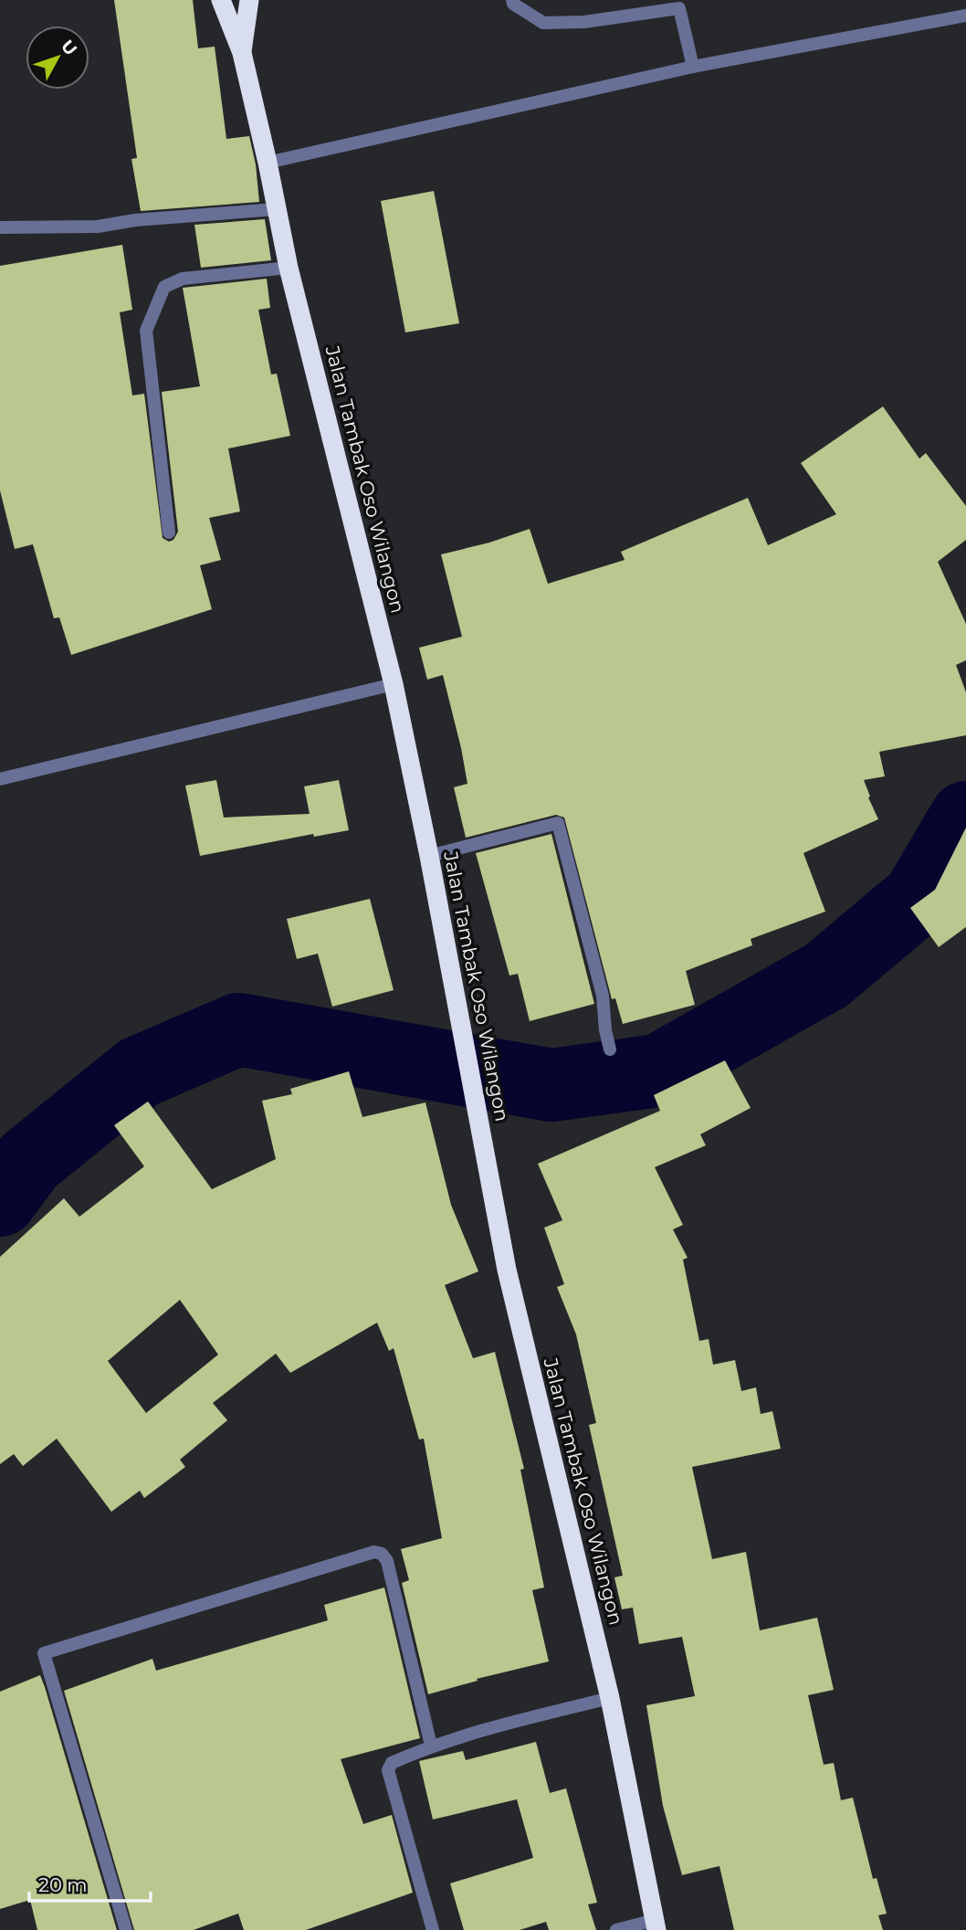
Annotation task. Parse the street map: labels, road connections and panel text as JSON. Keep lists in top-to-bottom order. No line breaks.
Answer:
{"streets":{"highway":["Jalan Tambak Oso Wilangon"]},"scale_bar":"20 m","north":"top right"}
